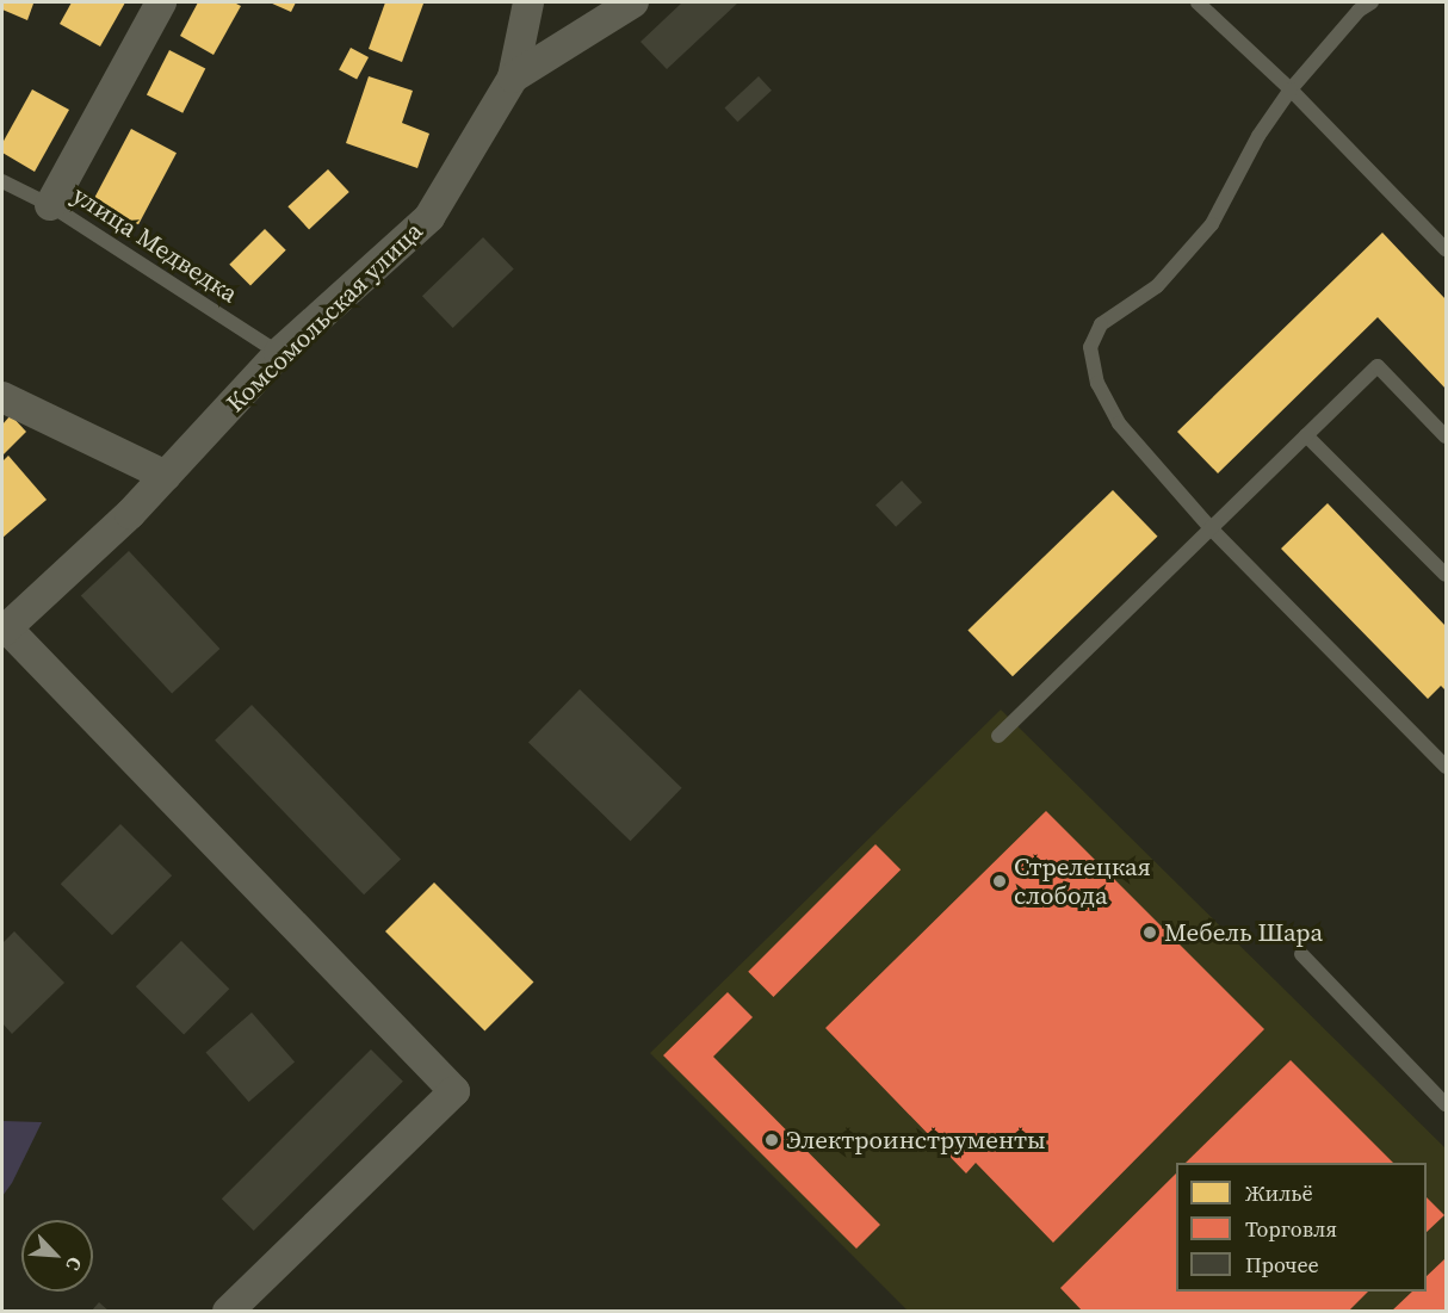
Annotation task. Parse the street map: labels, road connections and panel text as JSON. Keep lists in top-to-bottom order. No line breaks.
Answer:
{"streets":{"street":["Комсомольская улица"],"lane":["улица Медведка"]},"crossings":[["улица Медведка","Комсомольская улица"]],"places":["Стрелецкая слобода","Мебель Шара","Электроинструменты"],"legend":["Жильё","Торговля","Прочее"],"north":"bottom right"}
